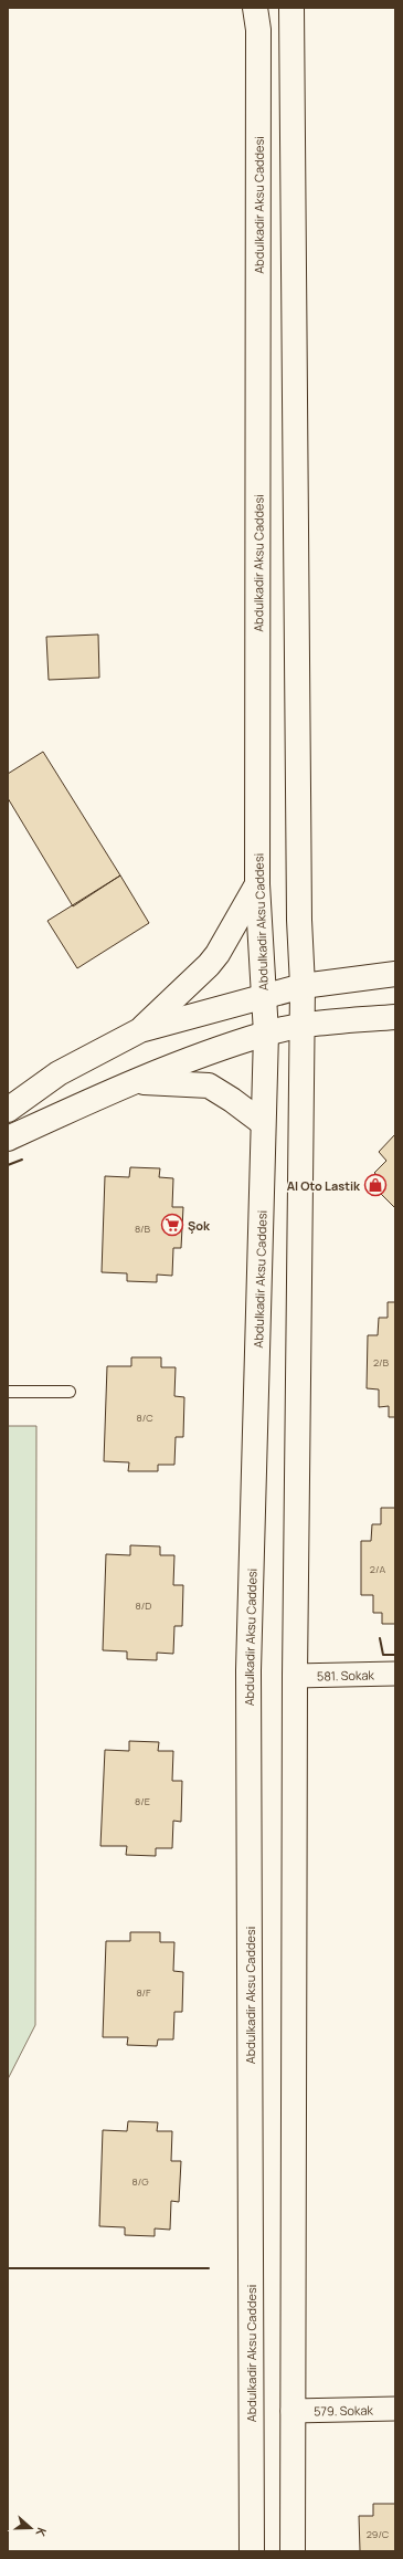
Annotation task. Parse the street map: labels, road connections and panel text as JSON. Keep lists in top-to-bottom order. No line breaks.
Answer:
{"streets":{"main road":["Abdulkadir Aksu Caddesi"],"street":["581. Sokak","579. Sokak"]},"places":{"shop":["Al Oto Lastik"],"supermarket":["Şok"]},"house_numbers":["8/B","2/B","8/C","2/A","8/D","8/E","8/F","8/G","29/C"],"north":"right"}
